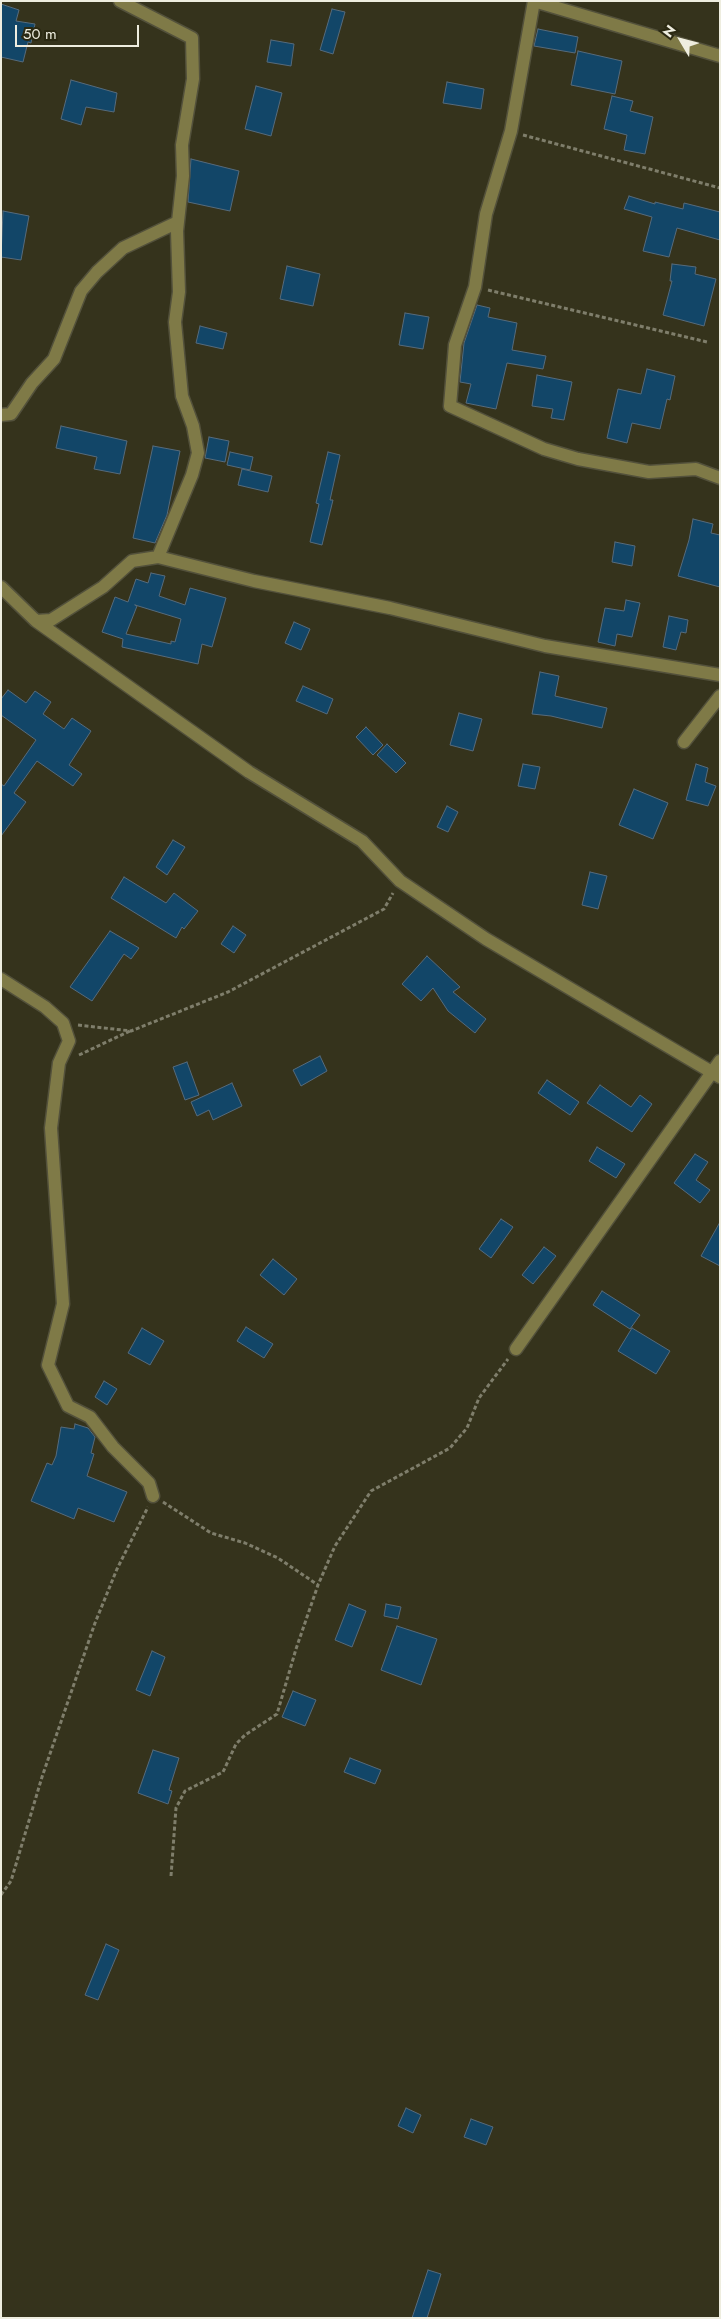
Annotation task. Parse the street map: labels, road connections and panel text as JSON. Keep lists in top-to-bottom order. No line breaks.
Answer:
{"scale_bar":"50 m","north":"top left"}
